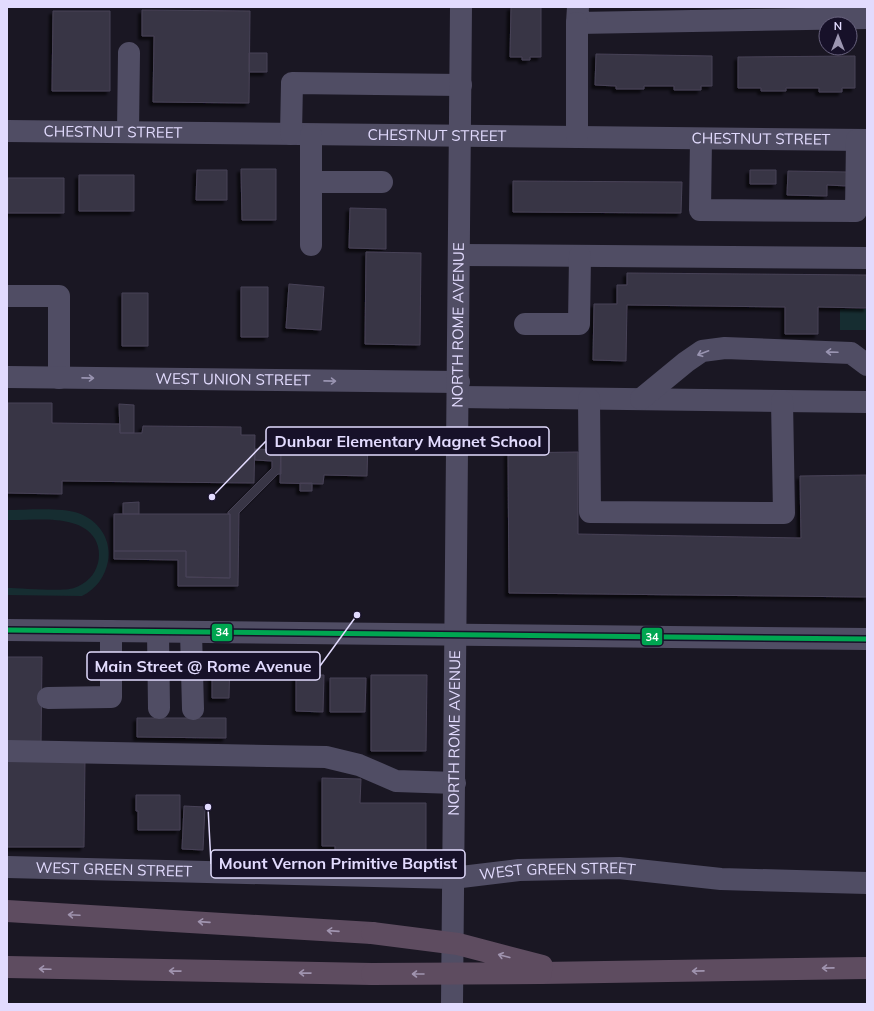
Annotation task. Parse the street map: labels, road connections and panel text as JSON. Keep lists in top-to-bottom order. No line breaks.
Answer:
{"streets":{"street":["CHESTNUT STREET","NORTH ROME AVENUE","WEST UNION STREET","WEST GREEN STREET"]},"crossings":[["CHESTNUT STREET","NORTH ROME AVENUE"],["NORTH ROME AVENUE","WEST UNION STREET"],["NORTH ROME AVENUE","WEST GREEN STREET"]],"one_way":["WEST UNION STREET"],"places":["Dunbar Elementary Magnet School","Main Street @ Rome Avenue","Mount Vernon Primitive Baptist"],"lines":["transit line 34"],"north":"top"}
